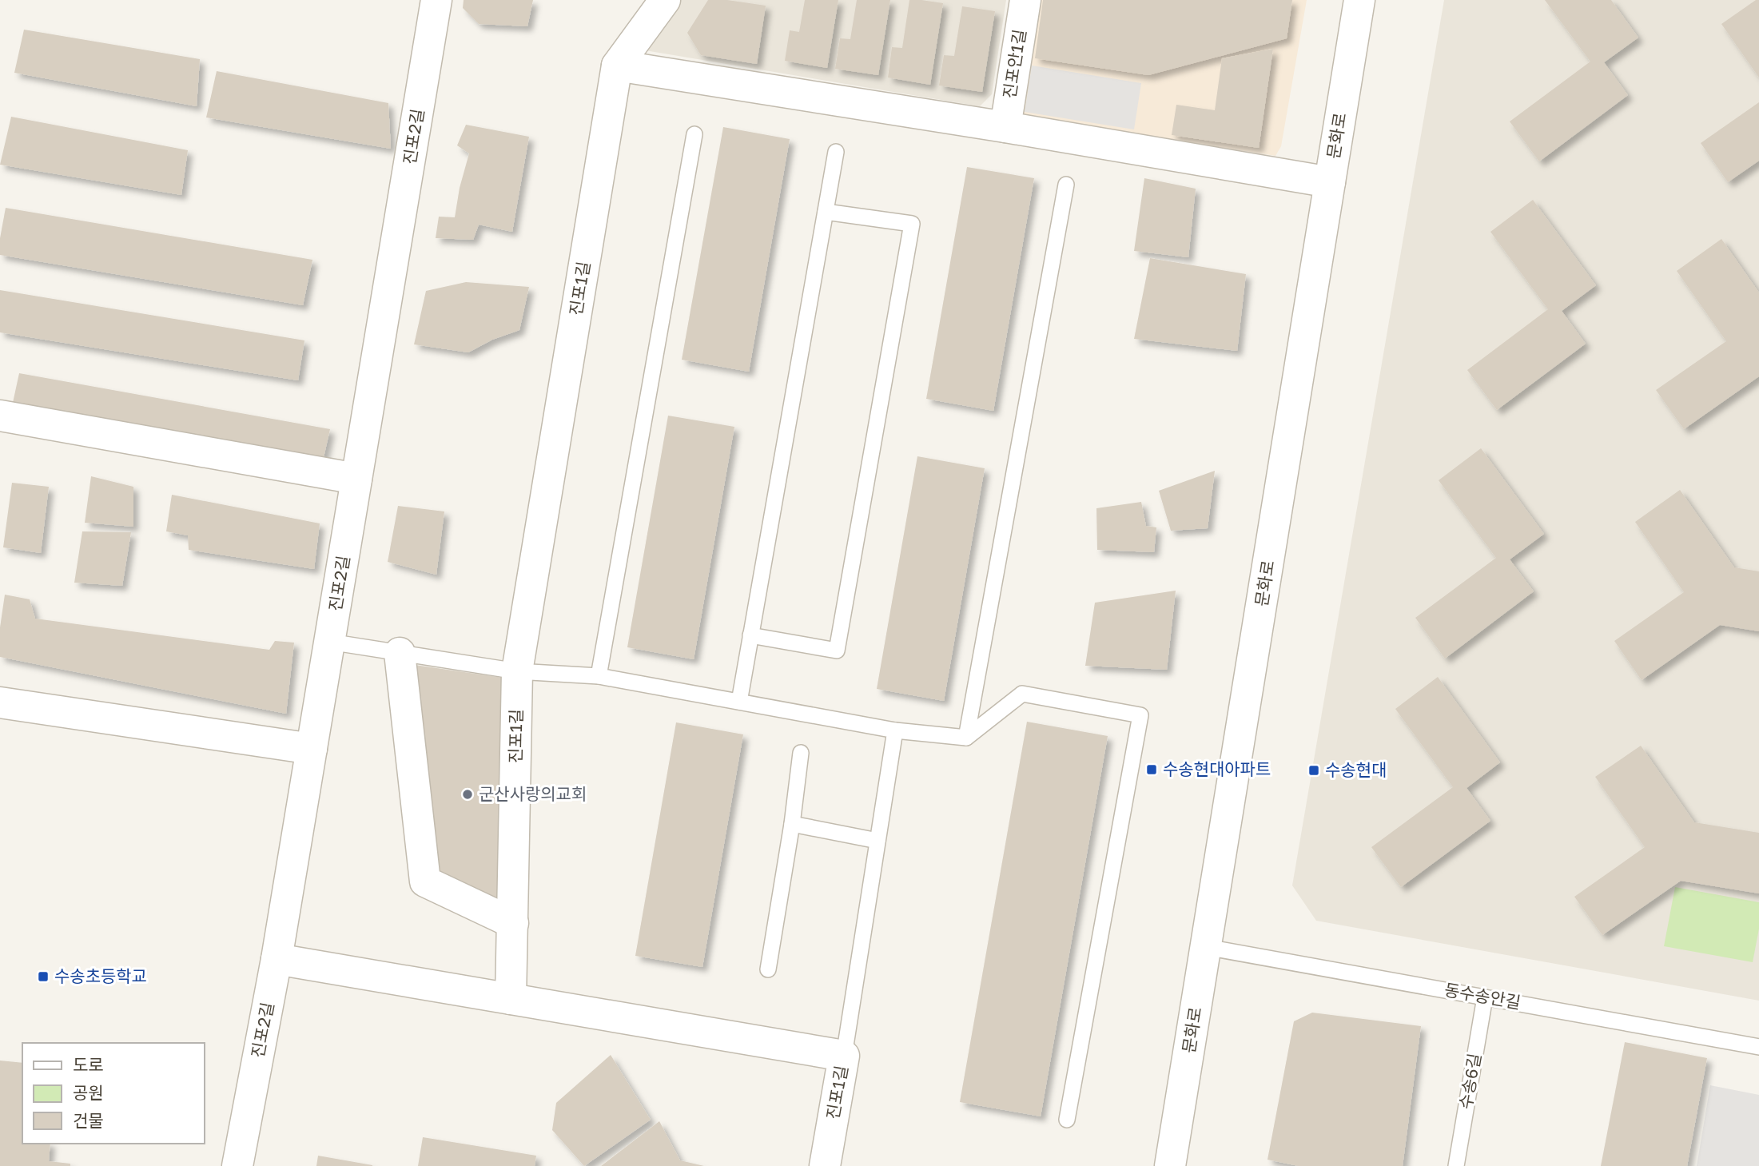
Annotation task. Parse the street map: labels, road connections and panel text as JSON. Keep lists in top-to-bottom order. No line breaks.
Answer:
{"streets":{"street":["진포안1길","문화로","진포2길","진포1길"],"lane":["동수송안길","수송6길"]},"crossings":[["문화로","동수송안길"],["동수송안길","수송6길"]],"places":{"transit":["수송현대아파트","수송현대","수송초등학교"],"other":["군산사랑의교회"]},"legend":["도로","공원","건물"]}
